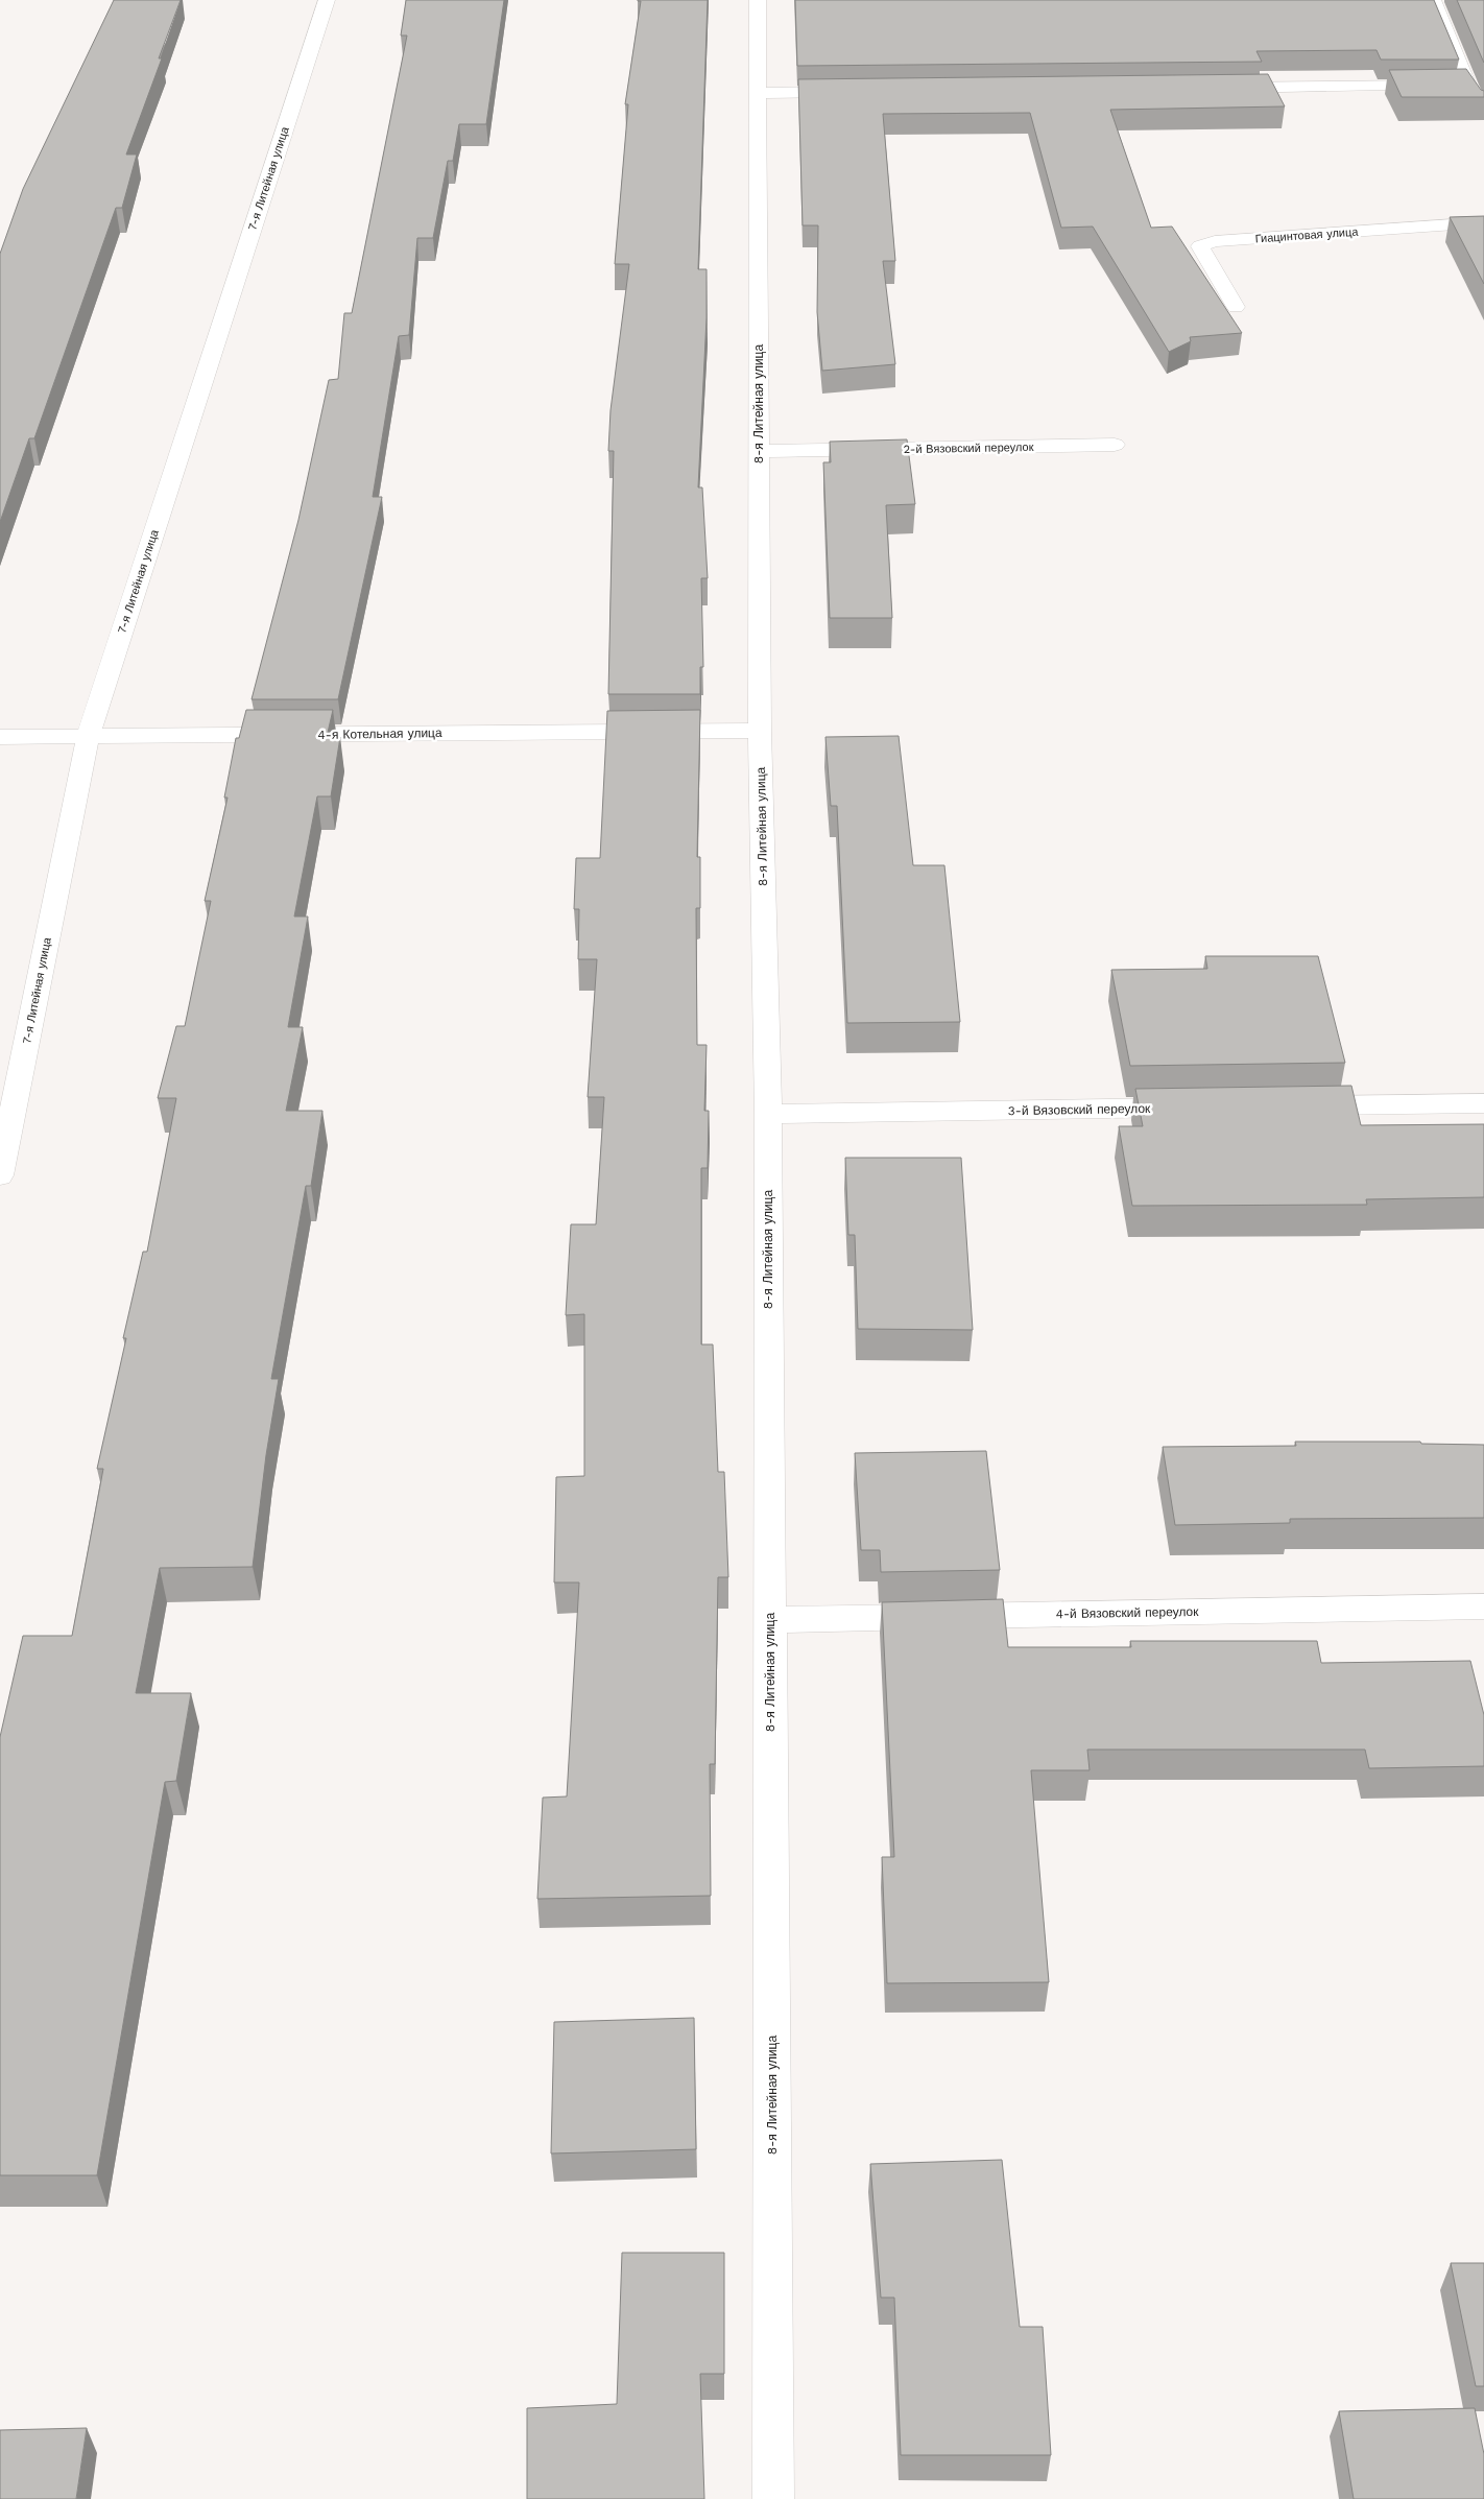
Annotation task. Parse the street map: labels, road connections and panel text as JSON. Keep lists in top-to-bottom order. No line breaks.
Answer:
{"streets":{"street":["7-я Литейная улица","Гиацинтовая улица","8-я Литейная улица","2-й Вязовский переулок","4-я Котельная улица","3-й Вязовский переулок","4-й Вязовский переулок"]},"crossings":[["7-я Литейная улица","4-я Котельная улица"],["8-я Литейная улица","2-й Вязовский переулок"],["8-я Литейная улица","4-я Котельная улица"],["8-я Литейная улица","3-й Вязовский переулок"],["8-я Литейная улица","4-й Вязовский переулок"]]}
